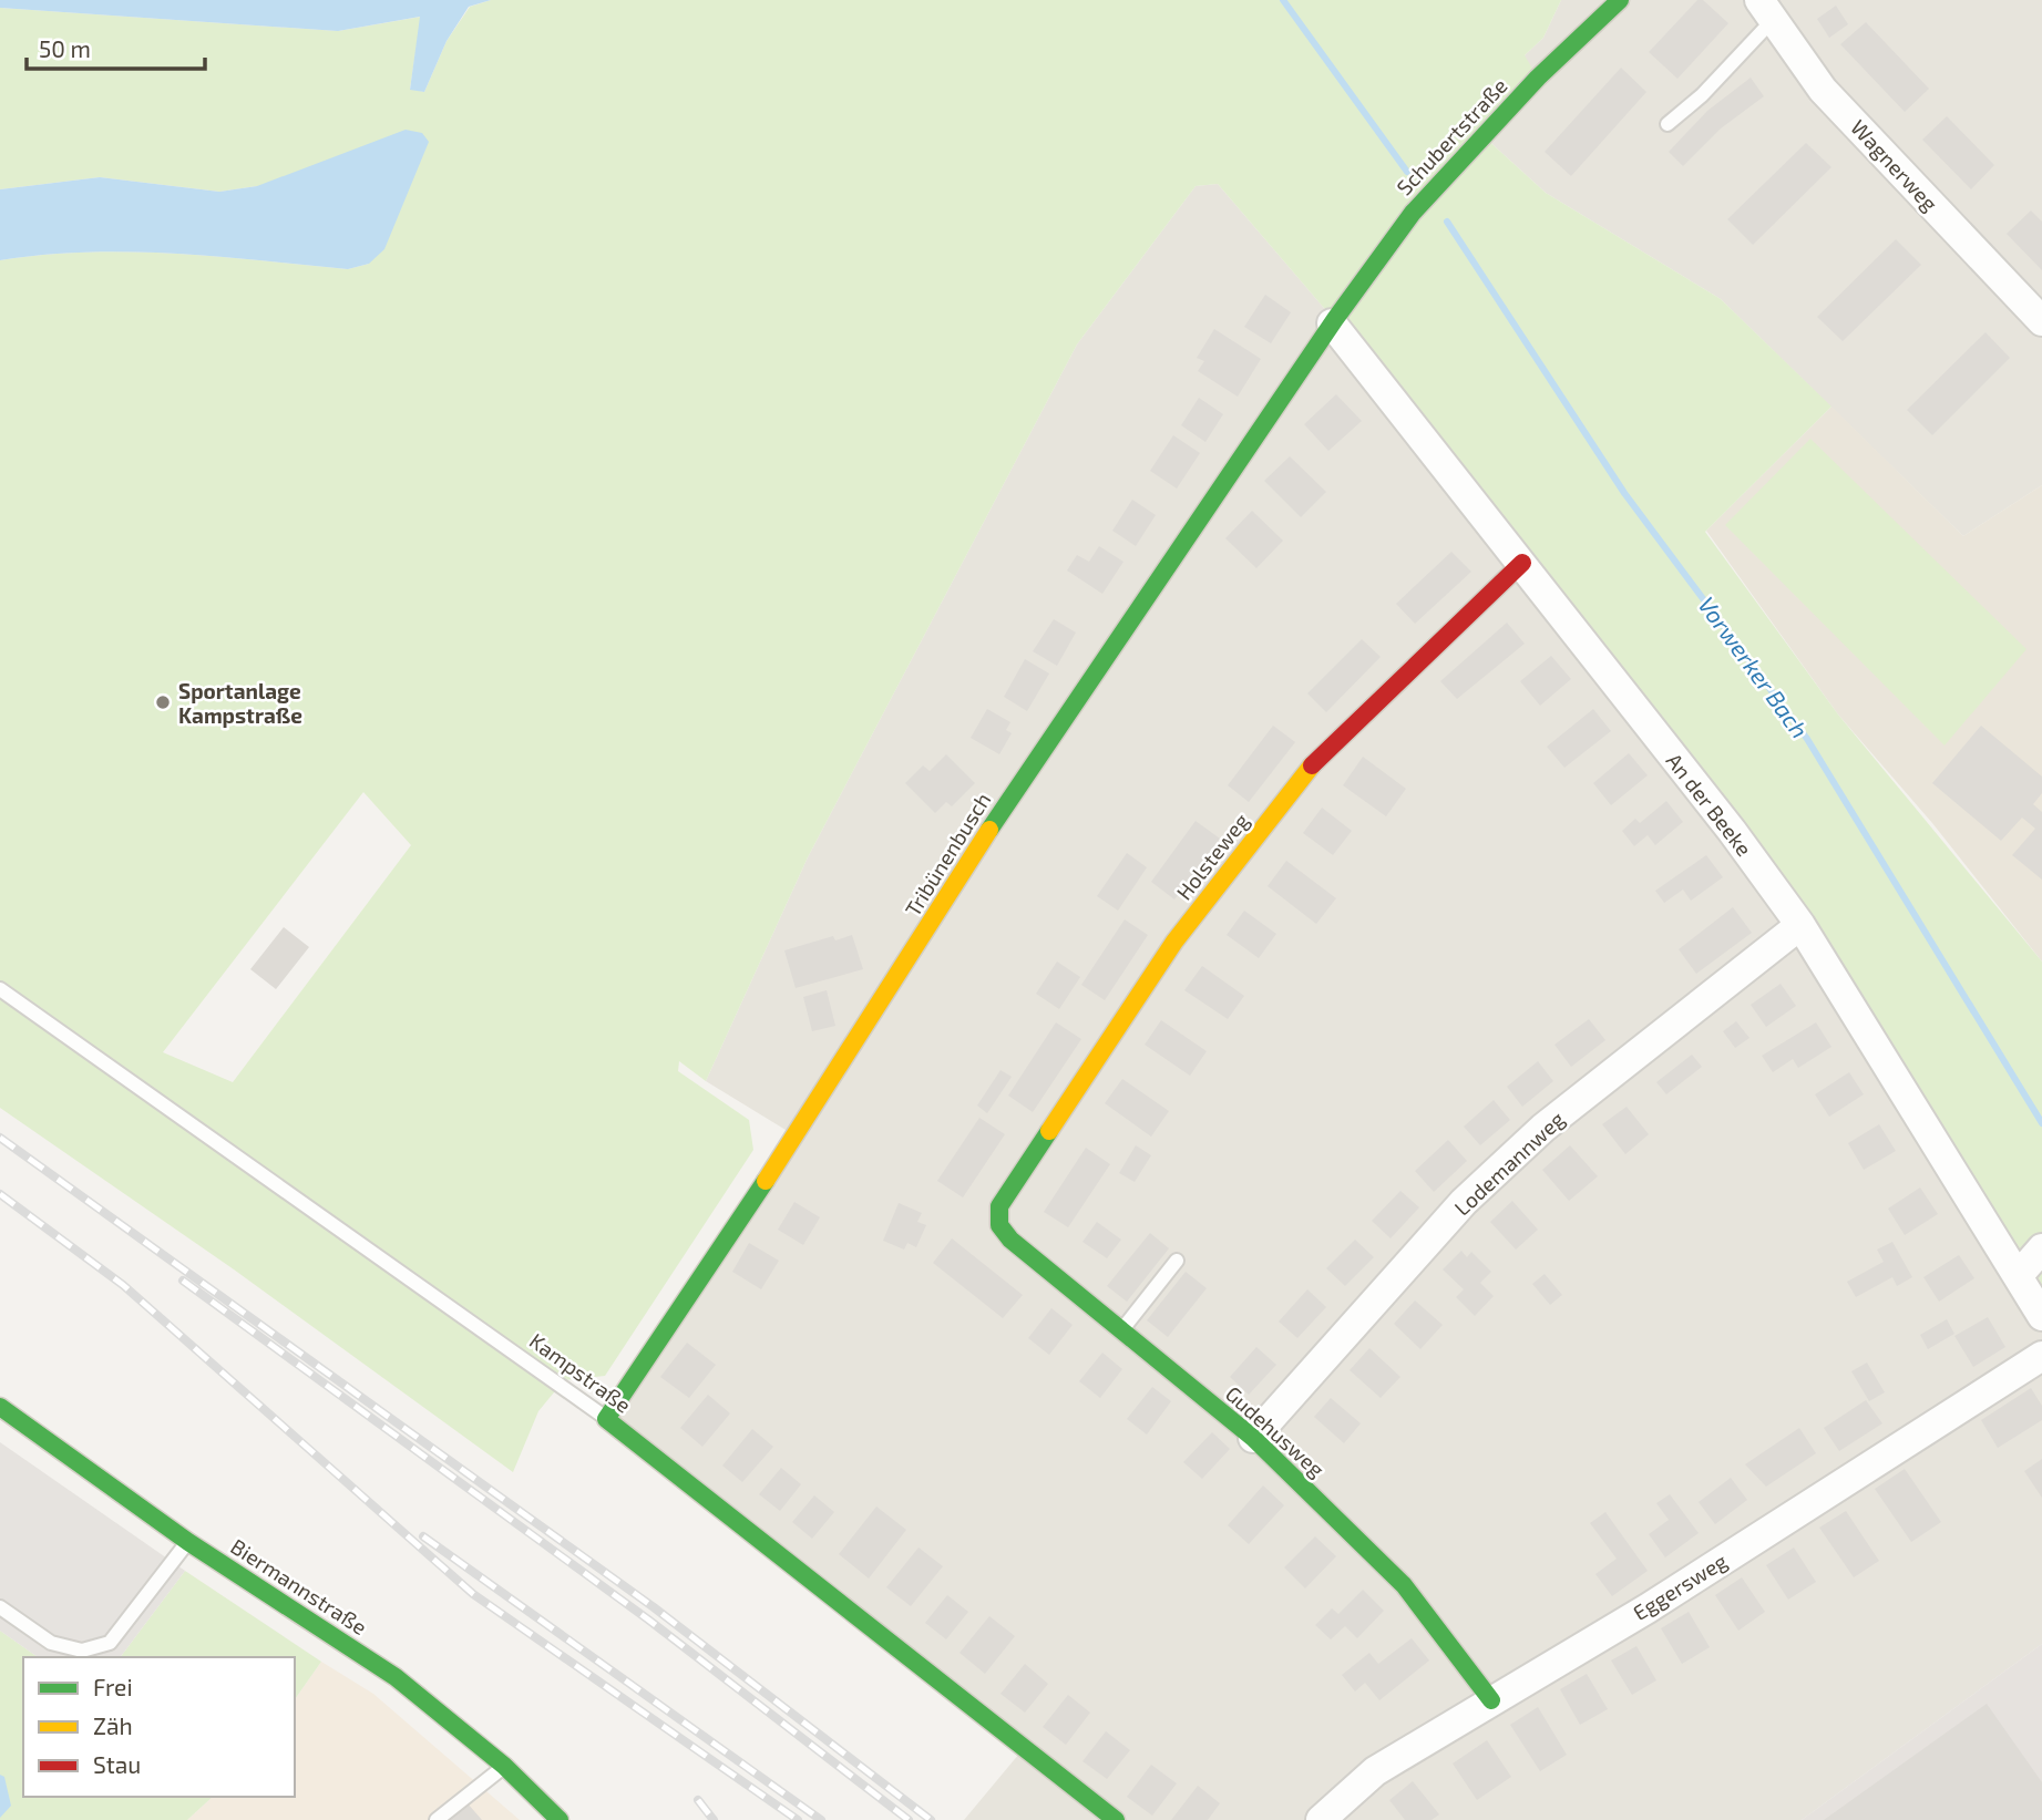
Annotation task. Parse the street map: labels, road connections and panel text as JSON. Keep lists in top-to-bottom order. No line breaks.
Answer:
{"streets":{"street":["Schubertstraße","Wagnerweg","An der Beeke","Tribünenbusch","Holsteweg","Lodemannweg","Kampstraße","Gudehusweg","Biermannstraße","Eggersweg"]},"crossings":[["Schubertstraße","An der Beeke"],["Schubertstraße","Tribünenbusch"],["An der Beeke","Tribünenbusch"],["An der Beeke","Holsteweg"],["An der Beeke","Lodemannweg"],["Tribünenbusch","Kampstraße"],["Holsteweg","Gudehusweg"],["Lodemannweg","Gudehusweg"],["Gudehusweg","Eggersweg"]],"water":["Vorwerker Bach"],"places":["Sportanlage Kampstraße"],"legend":["Frei","Zäh","Stau"],"scale_bar":"50 m"}
